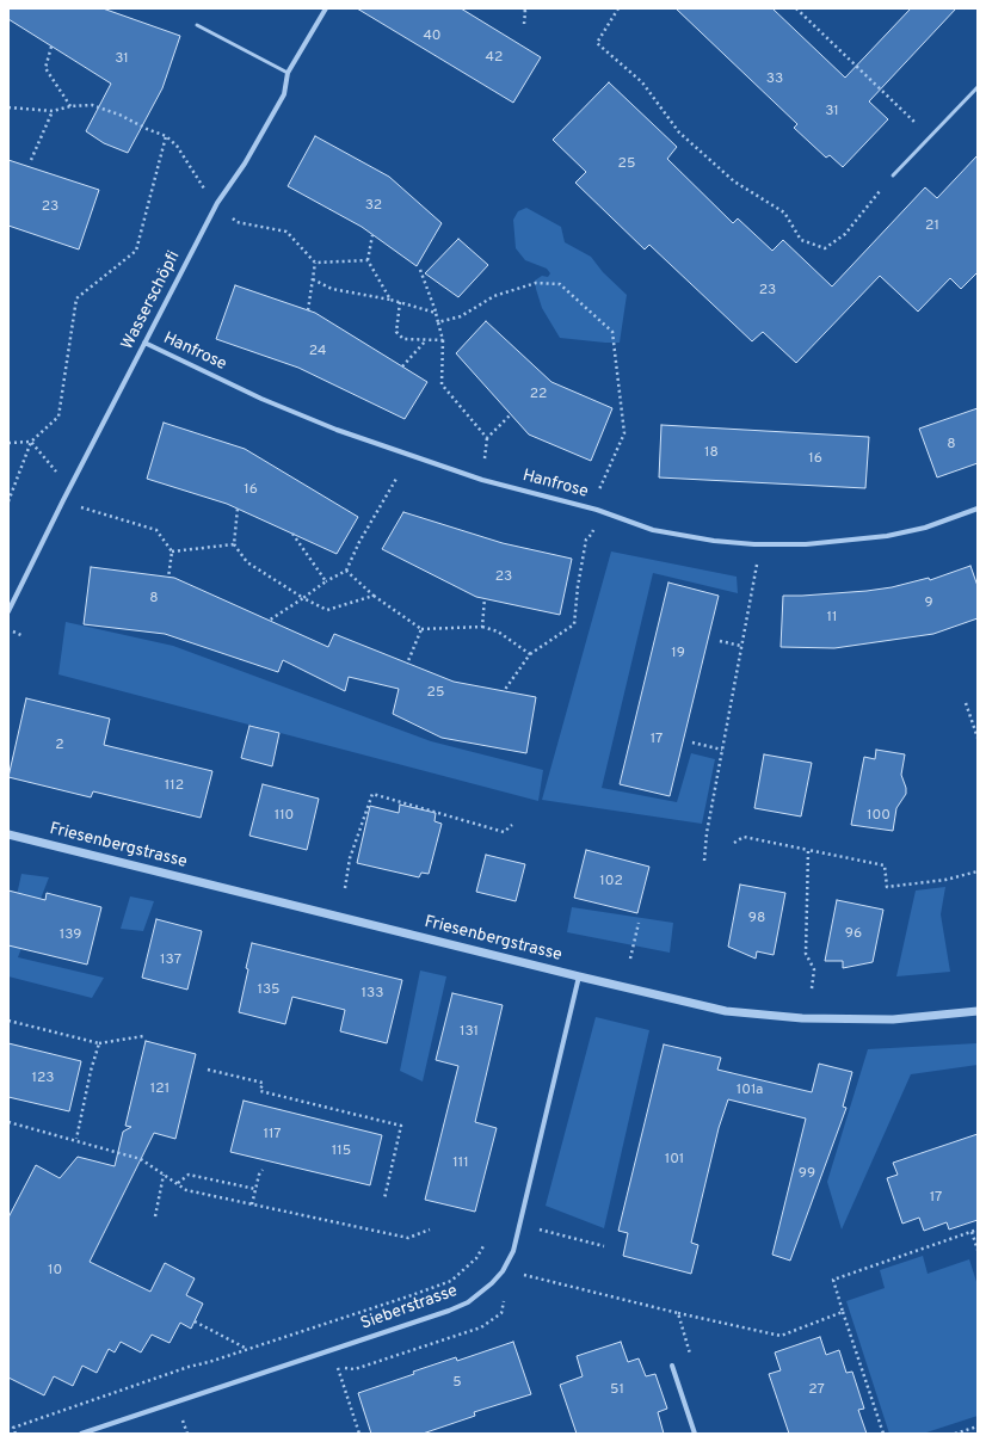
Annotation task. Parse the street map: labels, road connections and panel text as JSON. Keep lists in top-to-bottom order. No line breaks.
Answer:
{"streets":{"street":["Wasserschöpfi","Hanfrose","Friesenbergstrasse","Sieberstrasse"]},"crossings":[["Wasserschöpfi","Hanfrose"],["Friesenbergstrasse","Sieberstrasse"]],"house_numbers":["40","42","31","33","31","25","32","23","21","23","24","22","8","18","16","16","23","8","9","11","19","25","17","2","112","110","100","102","98","96","139","137","135","133","131","123","121","101a","117","115","101","111","99","17","10","5","51","27"]}
